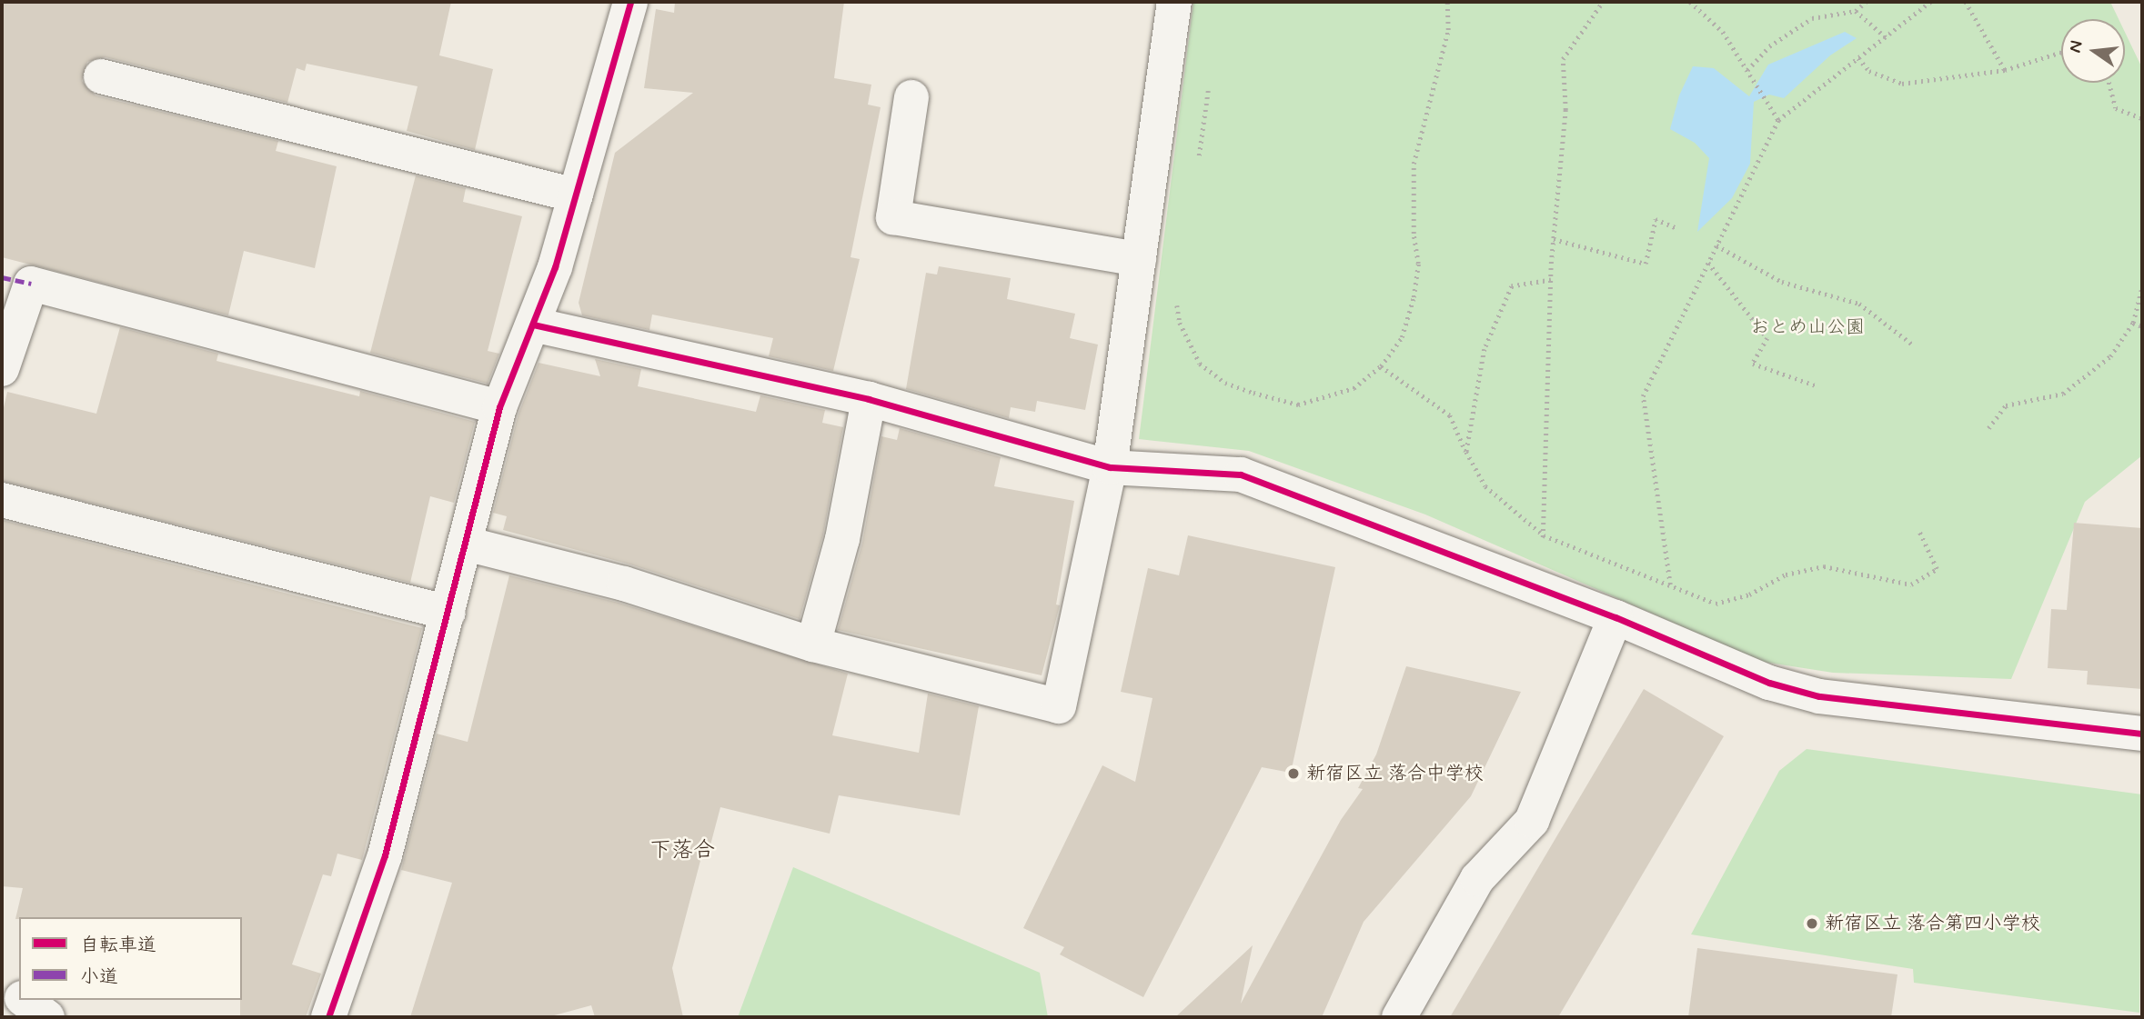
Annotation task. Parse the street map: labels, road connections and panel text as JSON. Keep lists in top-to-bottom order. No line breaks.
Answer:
{"districts":["下落合"],"parks":["おとめ山公園"],"places":["新宿区立 落合中学校","新宿区立 落合第四小学校"],"legend":["自転車道","小道"],"north":"left"}
